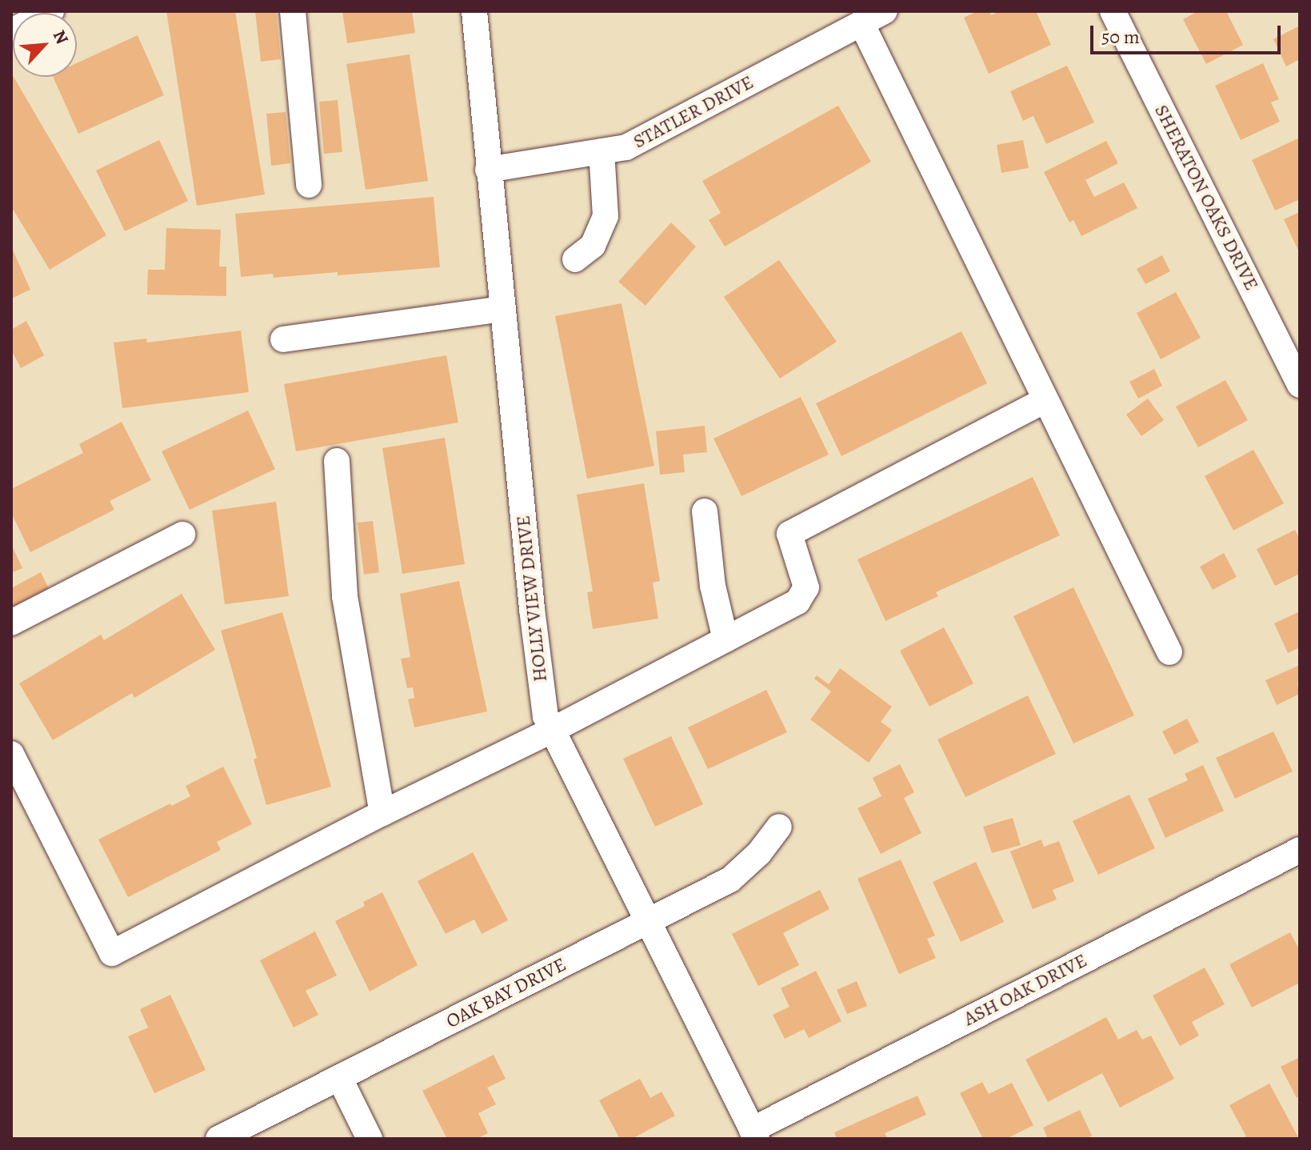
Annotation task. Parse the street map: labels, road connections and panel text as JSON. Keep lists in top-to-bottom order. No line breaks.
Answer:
{"streets":{"street":["STATLER DRIVE","SHERATON OAKS DRIVE","HOLLY VIEW DRIVE","ASH OAK DRIVE","OAK BAY DRIVE"]},"crossings":[["STATLER DRIVE","HOLLY VIEW DRIVE"],["HOLLY VIEW DRIVE","ASH OAK DRIVE"],["HOLLY VIEW DRIVE","OAK BAY DRIVE"]],"scale_bar":"50 m","north":"top right"}
